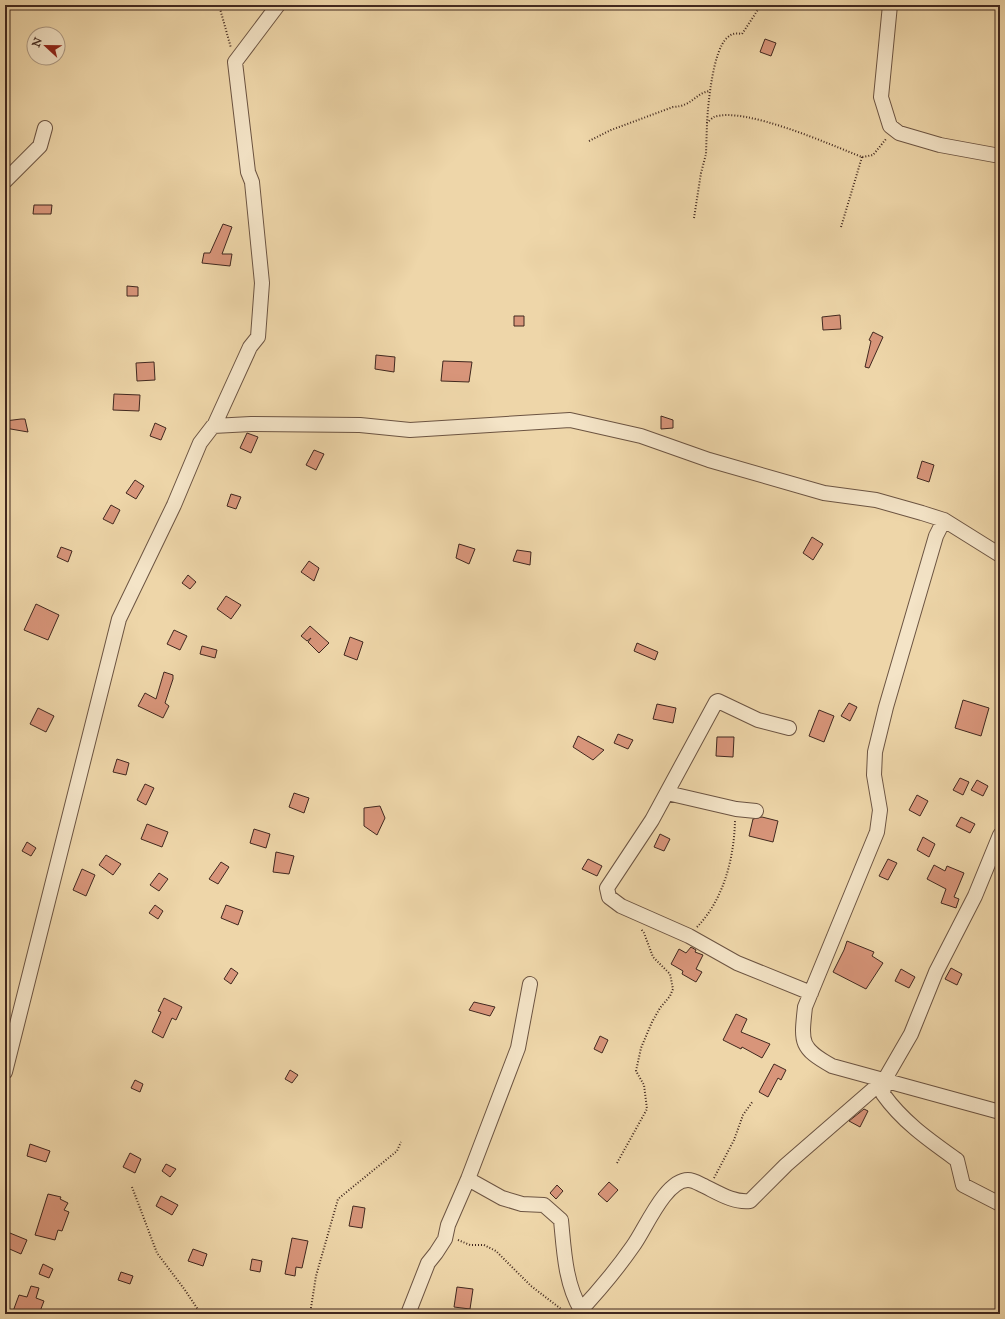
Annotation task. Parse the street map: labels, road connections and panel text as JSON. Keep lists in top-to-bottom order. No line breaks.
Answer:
{"north":"left"}
